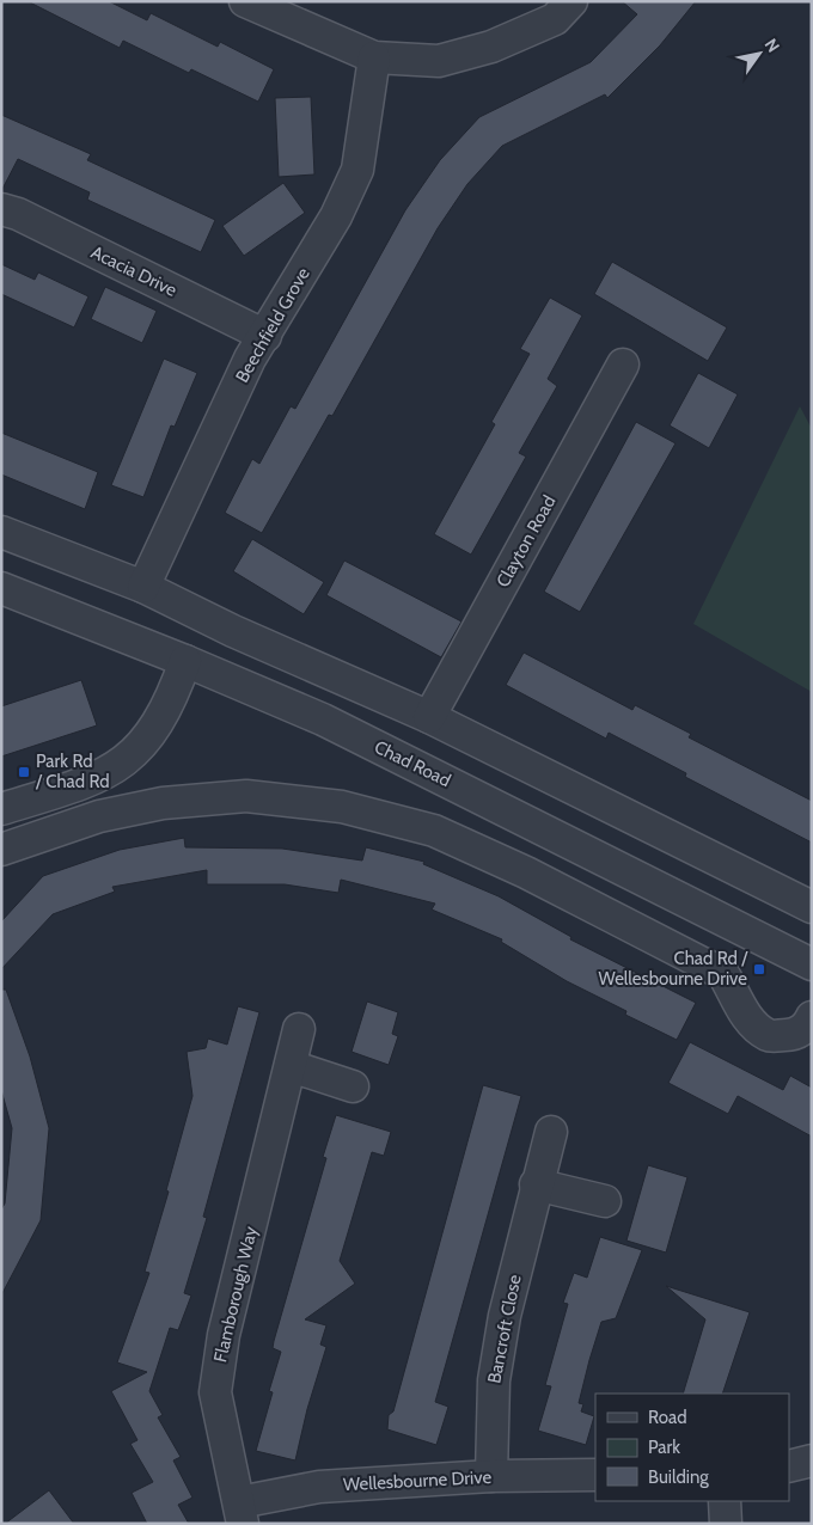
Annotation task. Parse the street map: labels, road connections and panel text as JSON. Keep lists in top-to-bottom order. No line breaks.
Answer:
{"streets":{"street":["Acacia Drive","Beechfield Grove","Clayton Road","Chad Road","Flamborough Way","Bancroft Close","Wellesbourne Drive"]},"crossings":[["Acacia Drive","Beechfield Grove"],["Flamborough Way","Wellesbourne Drive"],["Bancroft Close","Wellesbourne Drive"]],"places":{"transit":["Park Rd / Chad Rd","Chad Rd / Wellesbourne Drive"]},"legend":["Road","Park","Building"],"north":"top right"}
